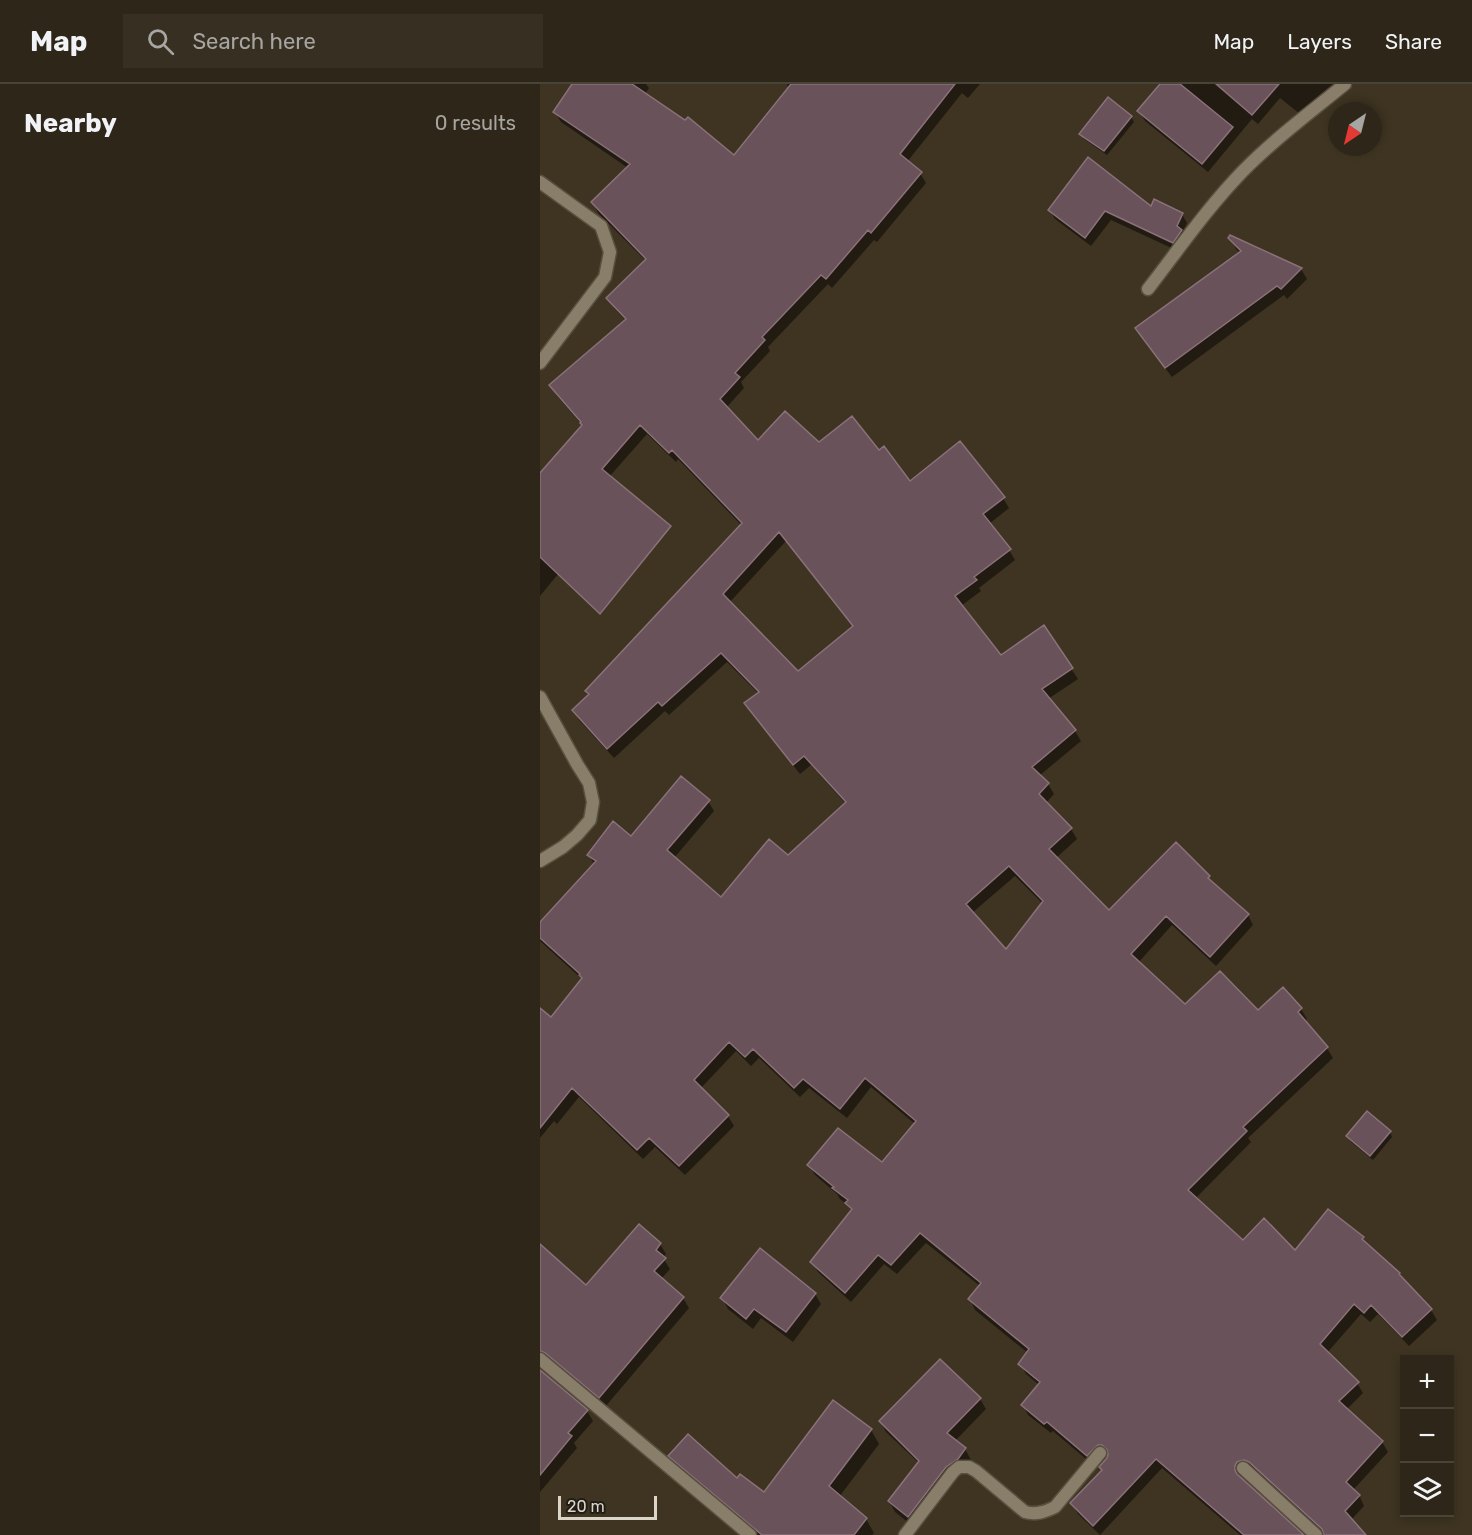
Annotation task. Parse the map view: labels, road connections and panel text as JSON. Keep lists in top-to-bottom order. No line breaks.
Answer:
{"scale_bar":"20 m","north":"bottom left","page":{"header":"Map","search":"Search here","nav":["Map","Layers","Share"],"heading":["Nearby","0 results"],"map_buttons":["+","−"],"scale":"20 m"}}
